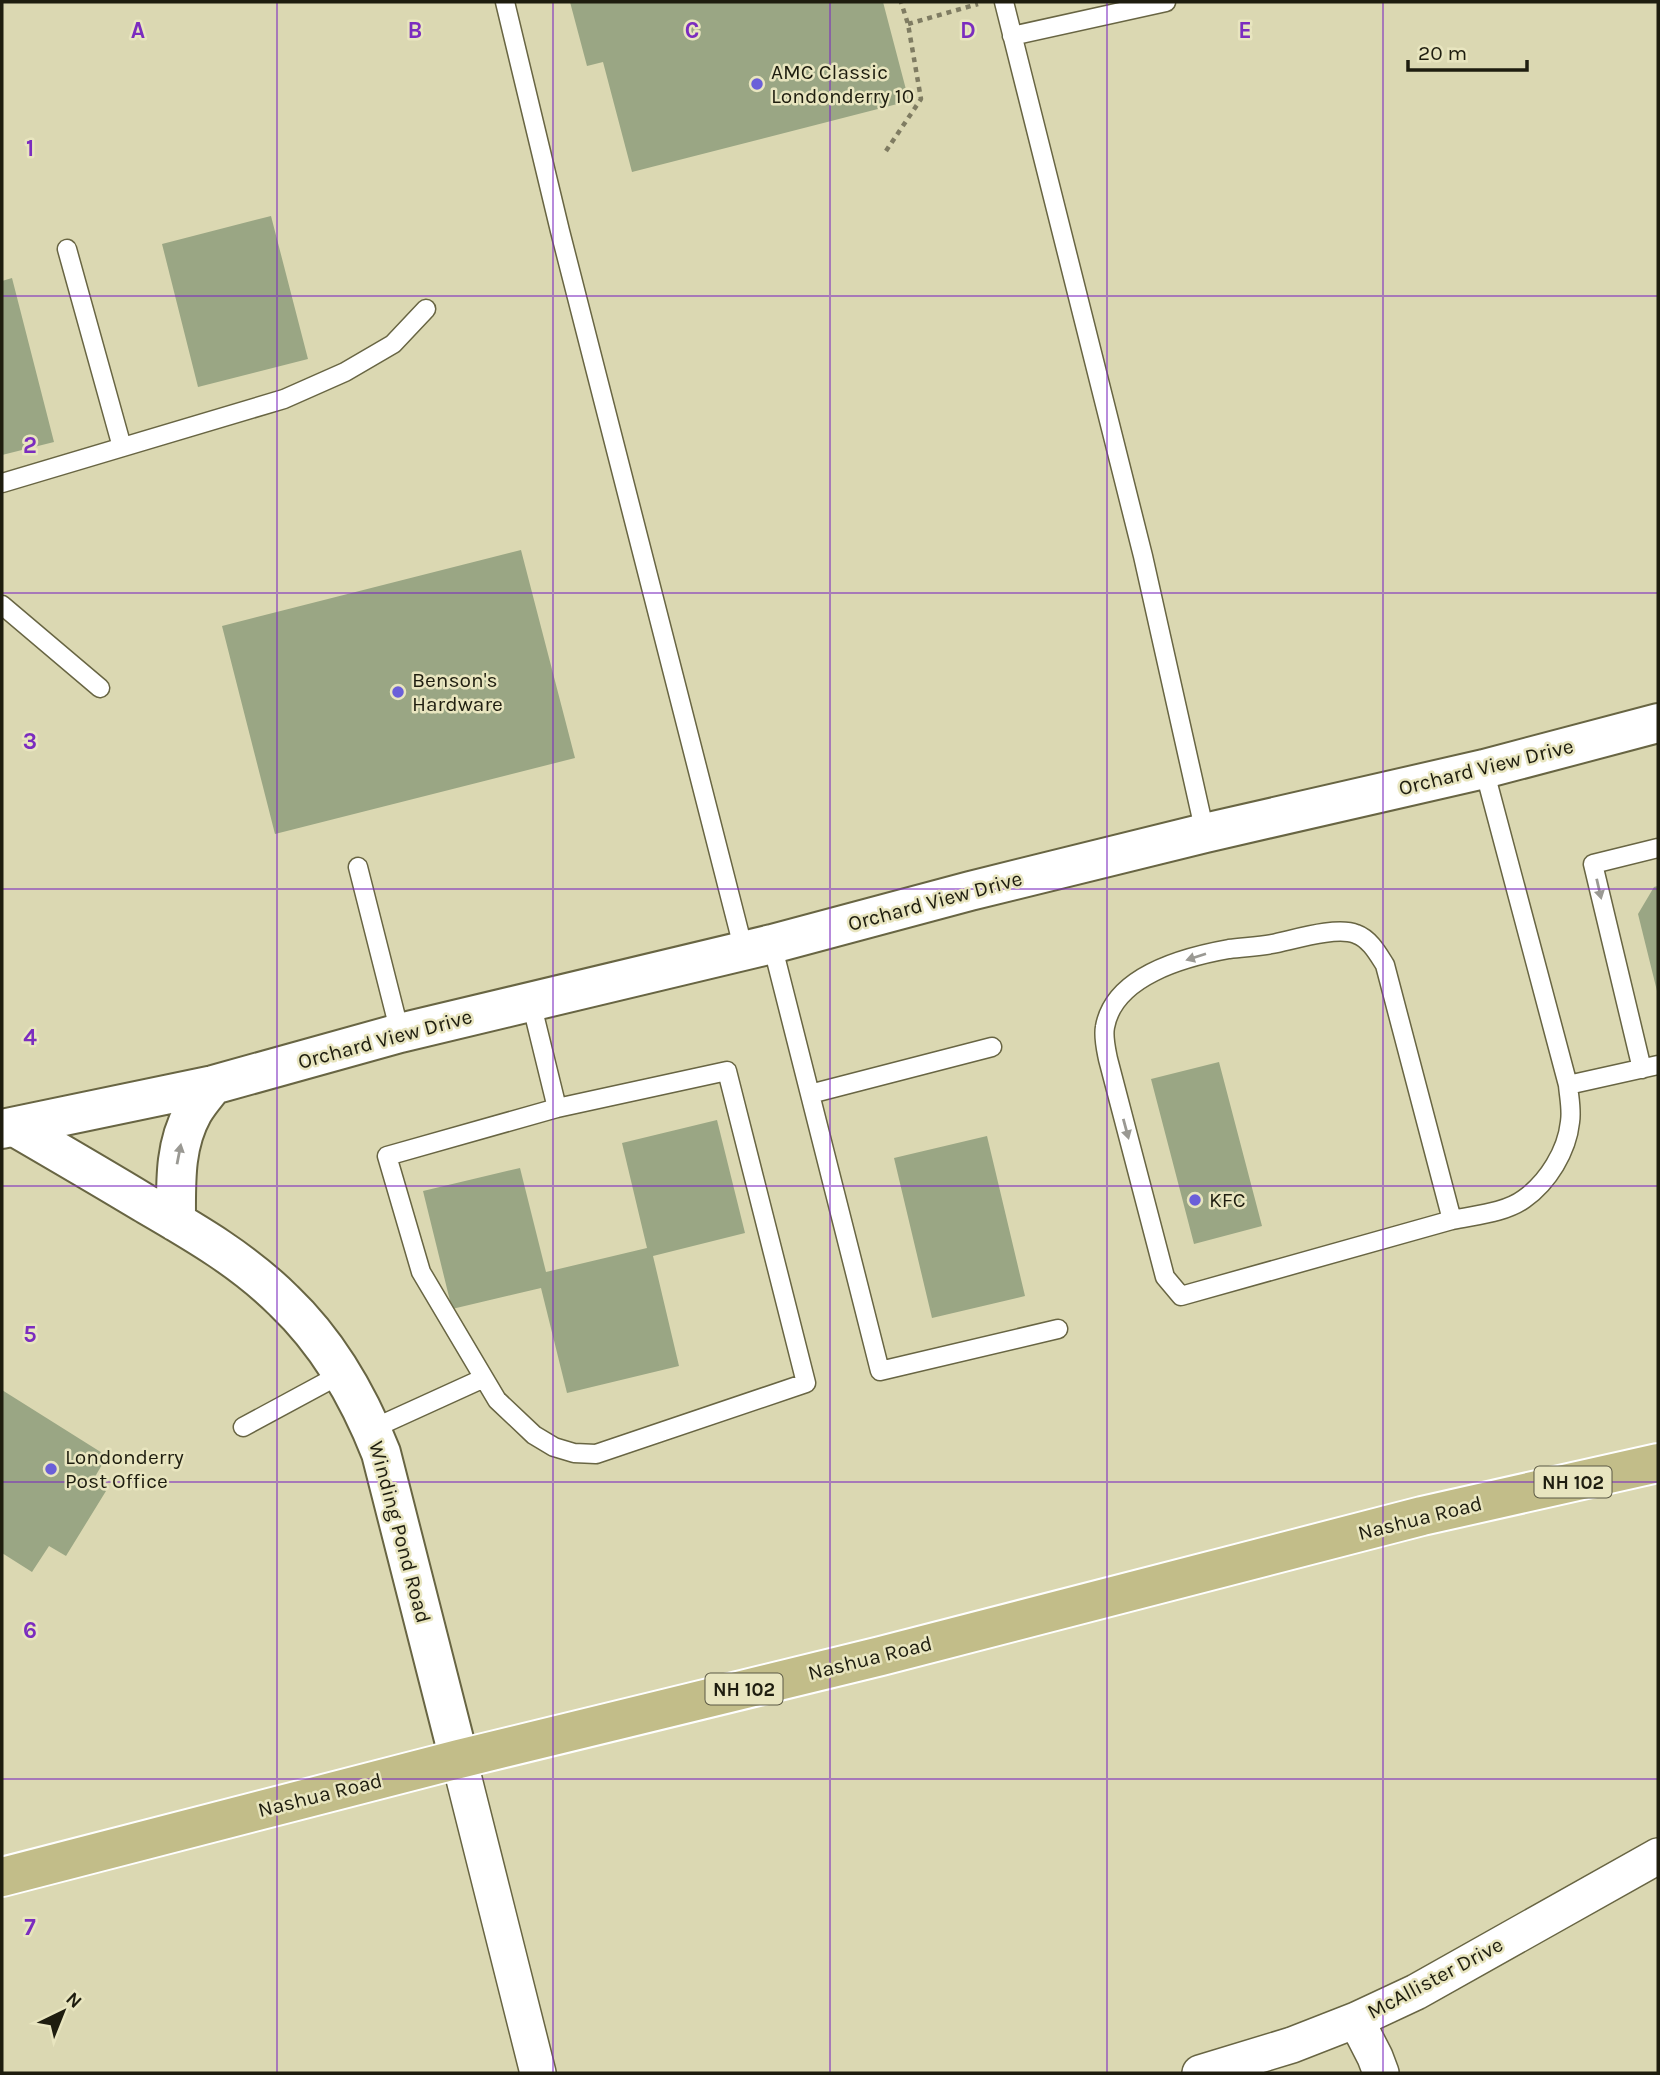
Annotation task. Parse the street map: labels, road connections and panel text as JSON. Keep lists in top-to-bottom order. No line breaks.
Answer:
{"streets":{"main road":["NH 102","Nashua Road"],"street":["Orchard View Drive","Winding Pond Road","McAllister Drive"]},"crossings":[["Orchard View Drive","Winding Pond Road"],["Nashua Road","Winding Pond Road"]],"places":["AMC Classic Londonderry 10","Benson's Hardware","KFC","Londonderry Post Office"],"scale_bar":"20 m","north":"top right","grid":{"columns":["A","B","C","D","E"],"rows":["1","2","3","4","5","6","7"]}}
